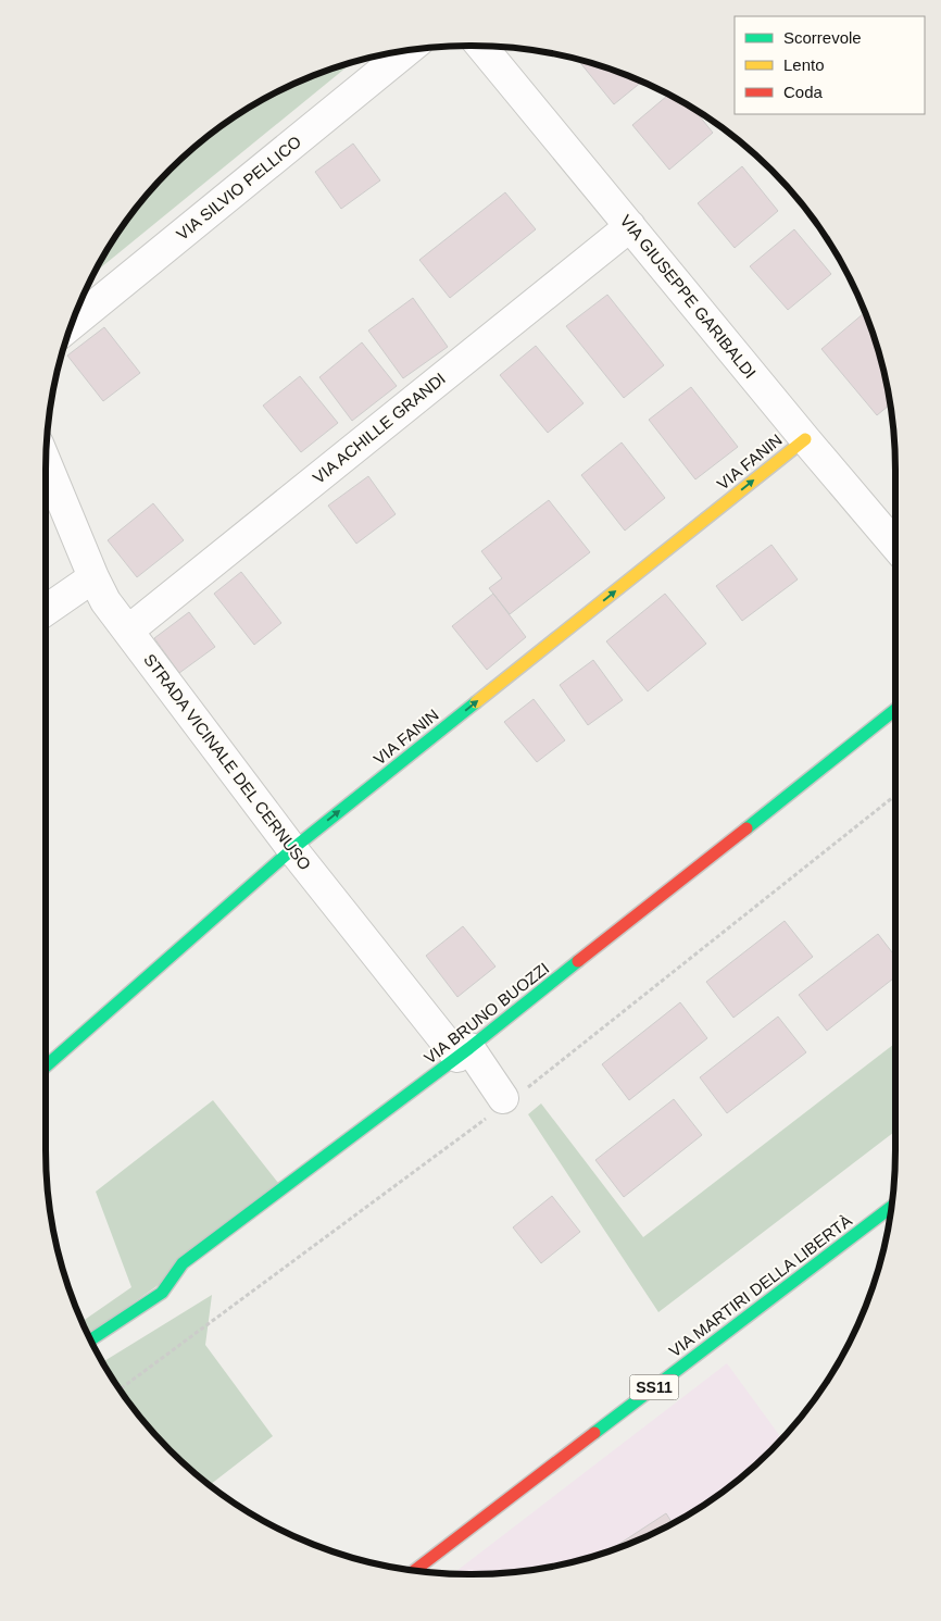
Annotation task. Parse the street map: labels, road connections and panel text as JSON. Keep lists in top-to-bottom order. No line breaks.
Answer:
{"streets":{"street":["VIA SILVIO PELLICO","VIA GIUSEPPE GARIBALDI","VIA ACHILLE GRANDI","VIA FANIN","STRADA VICINALE DEL CERNUSO","VIA BRUNO BUOZZI","VIA MARTIRI DELLA LIBERTÀ","SS11"]},"crossings":[["VIA GIUSEPPE GARIBALDI","VIA ACHILLE GRANDI"],["VIA GIUSEPPE GARIBALDI","VIA FANIN"],["VIA ACHILLE GRANDI","STRADA VICINALE DEL CERNUSO"],["VIA FANIN","STRADA VICINALE DEL CERNUSO"],["STRADA VICINALE DEL CERNUSO","VIA BRUNO BUOZZI"]],"one_way":["VIA FANIN"],"legend":["Scorrevole","Lento","Coda"]}
